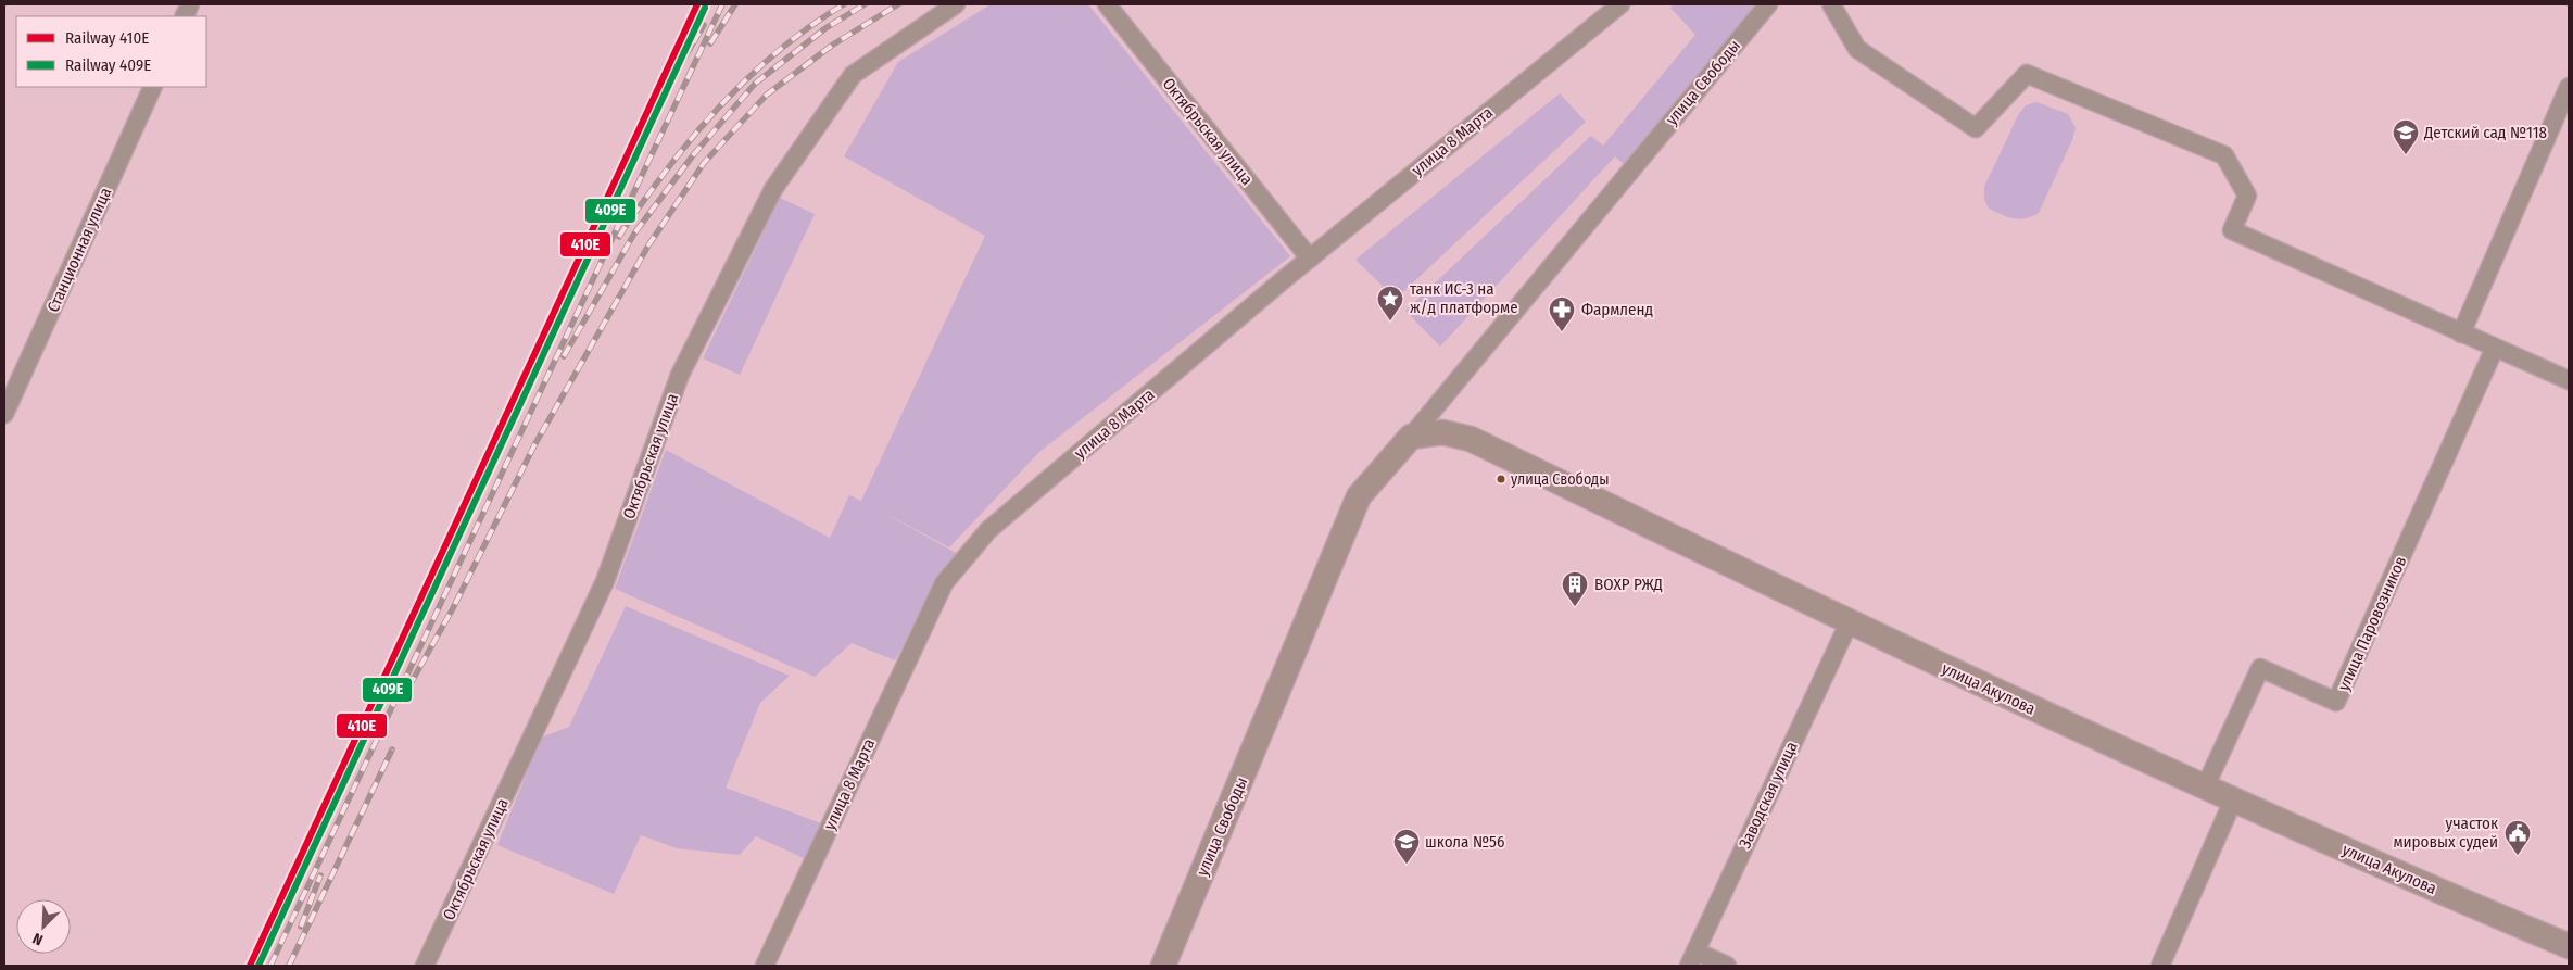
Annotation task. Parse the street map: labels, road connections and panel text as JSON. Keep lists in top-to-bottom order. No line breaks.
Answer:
{"streets":{"street":["улица Свободы","Октябрьская улица","улица 8 Марта","Станционная улица","улица Паровозников","улица Акулова","Заводская улица"]},"crossings":[["улица Свободы","улица Акулова"],["Октябрьская улица","улица 8 Марта"],["улица Паровозников","улица Акулова"],["улица Акулова","Заводская улица"]],"places":{"school or university":["Детский сад №118","школа №56"],"place":["танк ИС-3 на ж/д платформе"],"pharmacy":["Фармленд"],"other":["улица Свободы"],"building":["ВОХР РЖД"],"public building":["участок мировых судей"]},"lines":["rail line 410E","rail line 409E"],"legend":["Railway 410E","Railway 409E"],"north":"bottom left"}
